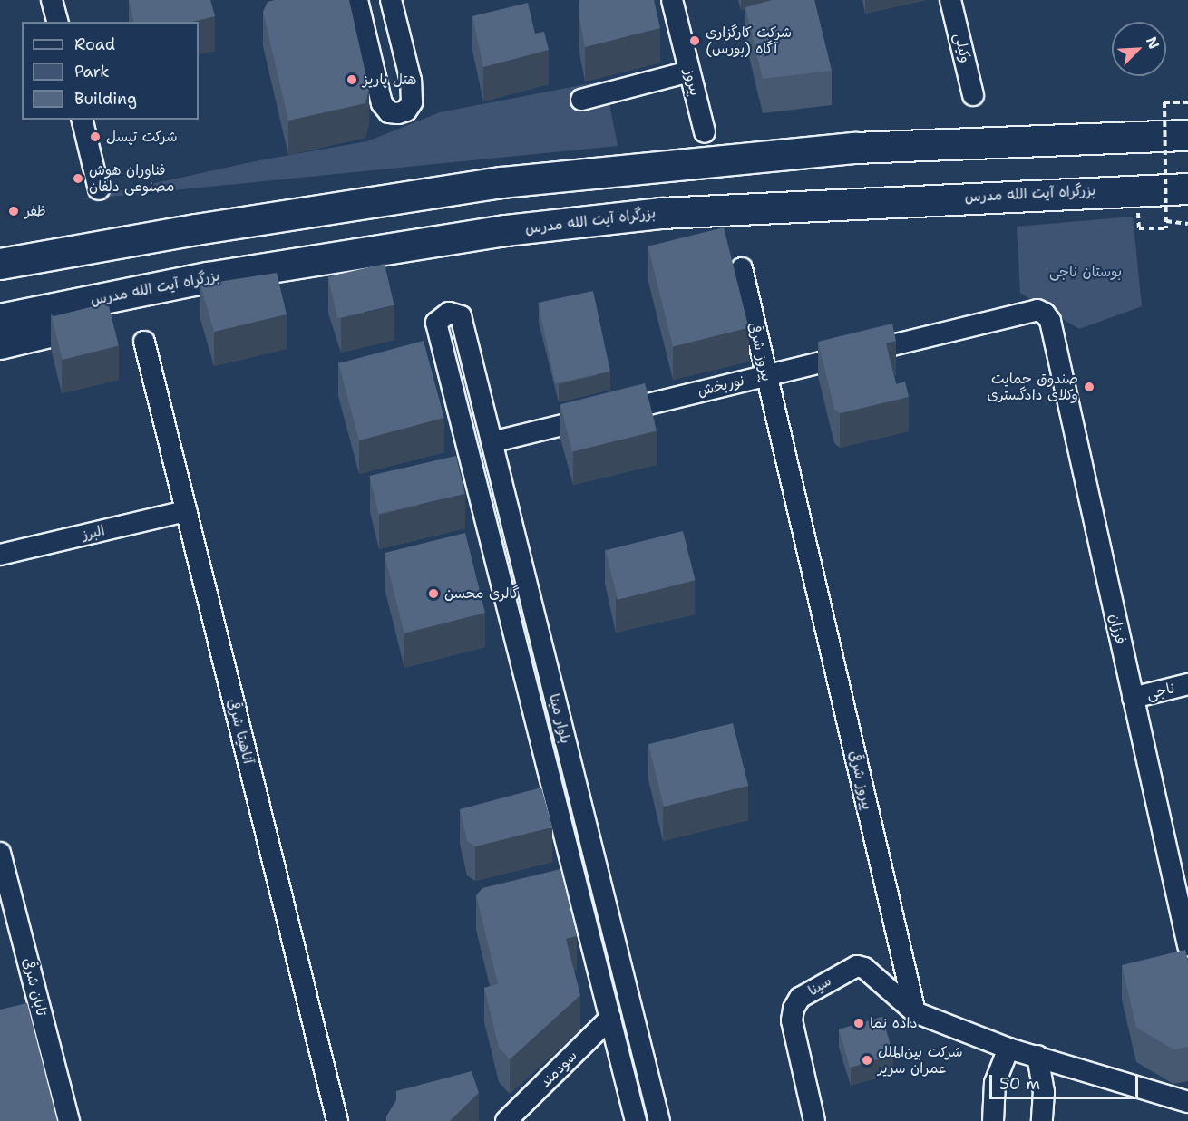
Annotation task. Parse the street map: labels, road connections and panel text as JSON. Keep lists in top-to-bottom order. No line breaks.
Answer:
{"streets":{"highway":["بزرگراه آیت الله مدرس"],"street":["وكيلی","پیروز","پیروز شرقی","نوربخش","البرز","فرزان","ناجی","بلوار مینا","آناهیتا شرقی","سینا","تابان شرقی","سودمند"]},"crossings":[["پیروز شرقی","نوربخش"],["پیروز شرقی","سینا"],["نوربخش","فرزان"],["نوربخش","بلوار مینا"],["البرز","آناهیتا شرقی"],["فرزان","ناجی"],["بلوار مینا","سودمند"]],"parks":["بوستان ناجی"],"places":["شرکت کارگزاری آگاه (بورس)","هتل پاریز","شرکت تپسل","فناوران هوش مصنوعی دلفان","ظفر","صندوق حمایت وکلای دادگستری","گالری محسن","داده نما","شرکت بین‌الملل عمران سریر"],"legend":["Road","Park","Building"],"scale_bar":"50 m","north":"top right"}
